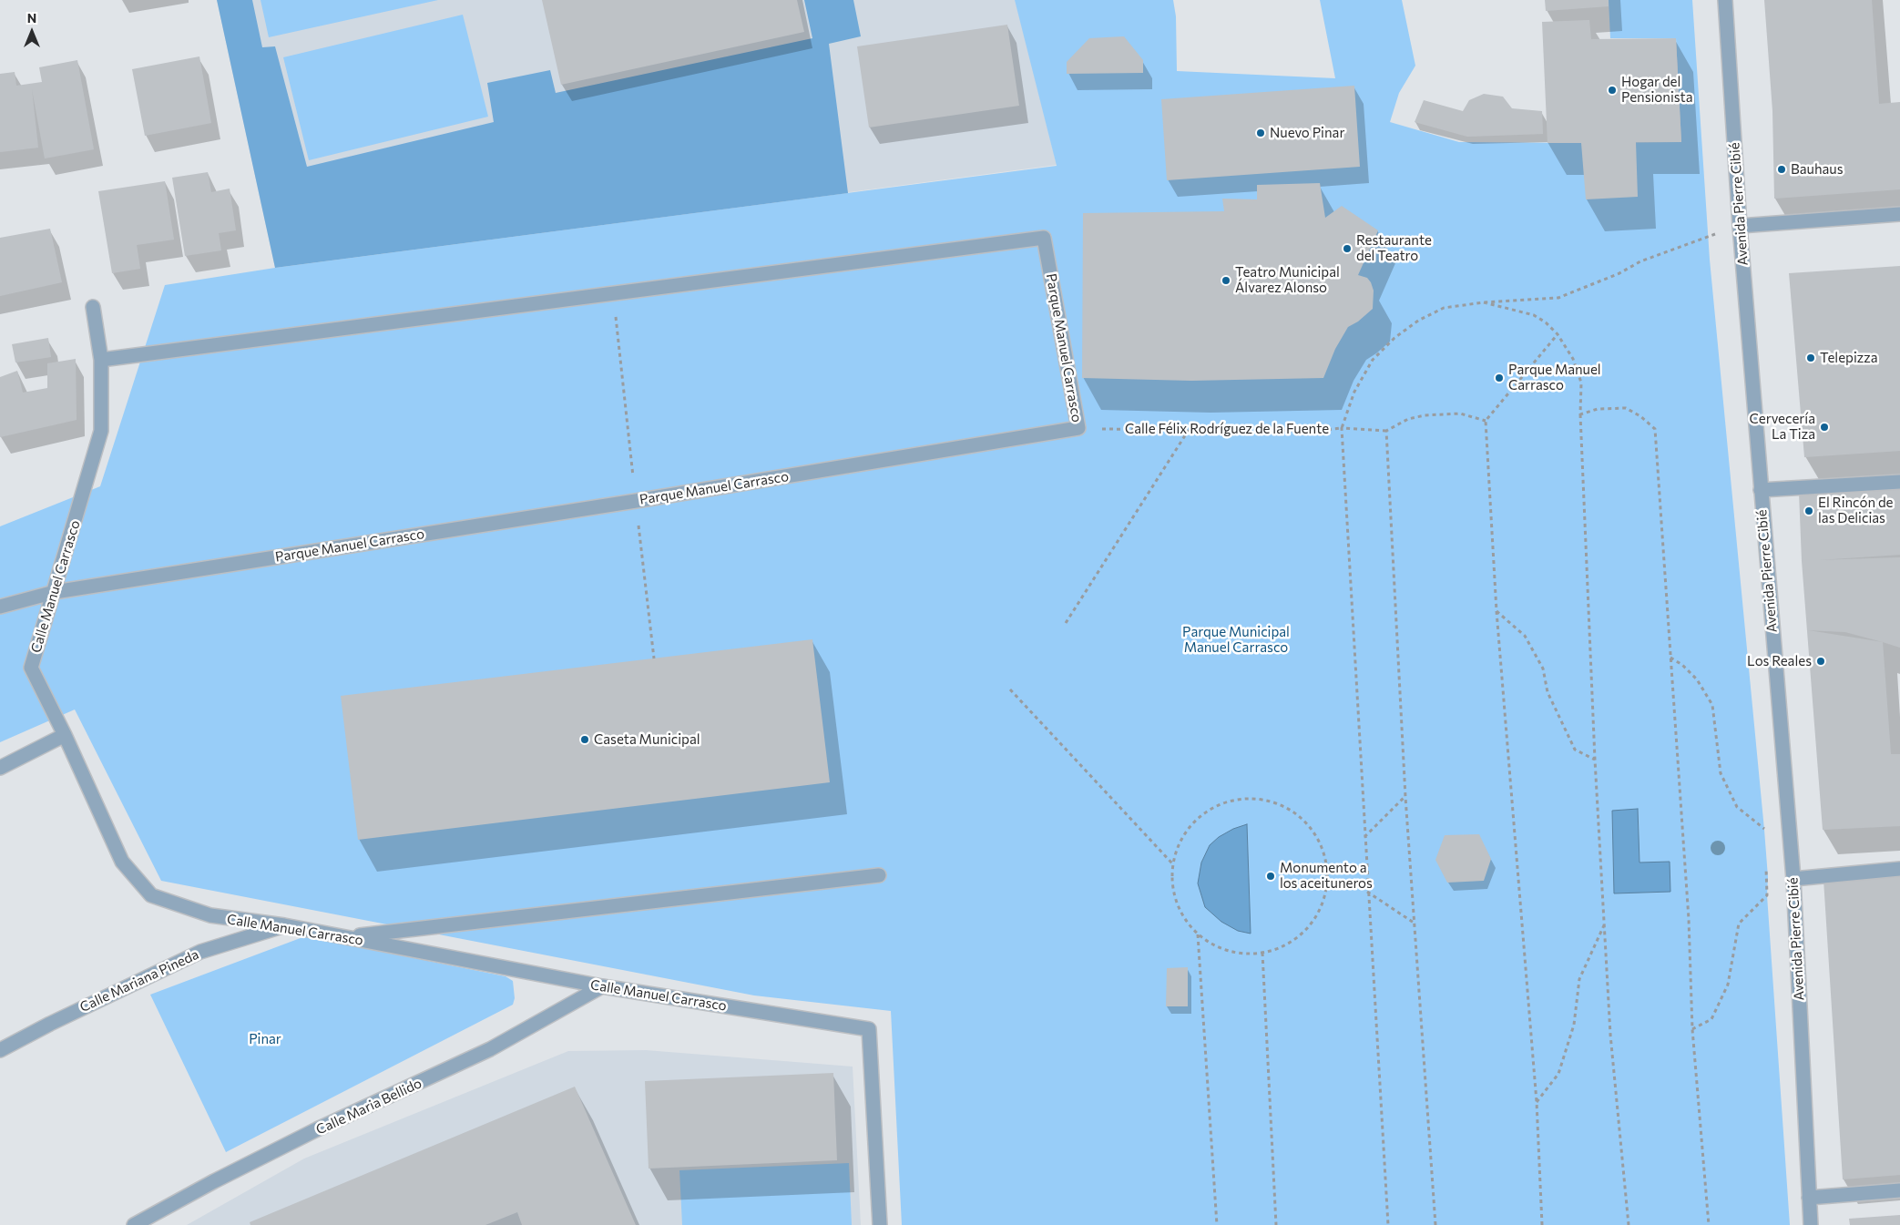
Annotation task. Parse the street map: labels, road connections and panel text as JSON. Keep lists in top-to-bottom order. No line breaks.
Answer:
{"streets":{"street":["Avenida Pierre Cibié","Parque Manuel Carrasco","Calle Manuel Carrasco","Calle Mariana Pineda","Calle Maria Bellido"],"path":["Calle Félix Rodríguez de la Fuente"]},"crossings":[["Avenida Pierre Cibié","Calle Félix Rodríguez de la Fuente"],["Parque Manuel Carrasco","Calle Félix Rodríguez de la Fuente"],["Parque Manuel Carrasco","Calle Manuel Carrasco"],["Calle Manuel Carrasco","Calle Mariana Pineda"],["Calle Manuel Carrasco","Calle Maria Bellido"]],"parks":["Parque Municipal Manuel Carrasco","Pinar"],"places":["Hogar del Pensionista","Nuevo Pinar","Bauhaus","Restaurante del Teatro","Teatro Municipal Álvarez Alonso","Telepizza","Parque Manuel Carrasco","Cervecería La Tiza","El Rincón de las Delicias","Los Reales","Caseta Municipal","Monumento a los aceituneros"],"north":"top"}
